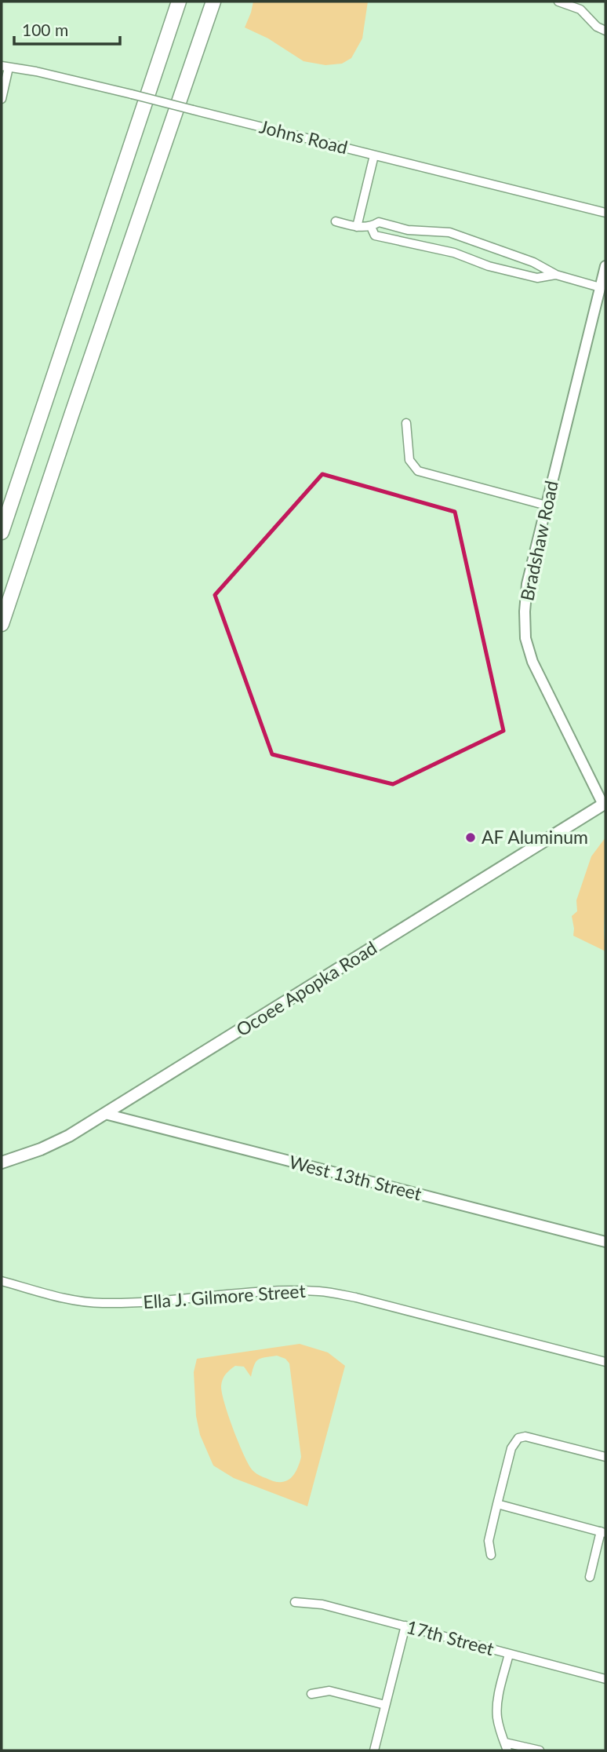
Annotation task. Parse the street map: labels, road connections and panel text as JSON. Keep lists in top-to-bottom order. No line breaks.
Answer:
{"streets":{"main road":["Ocoee Apopka Road"],"street":["Johns Road","Bradshaw Road","West 13th Street","Ella J. Gilmore Street","17th Street"]},"crossings":[["Bradshaw Road","Ocoee Apopka Road"],["Ocoee Apopka Road","West 13th Street"]],"places":["AF Aluminum"],"scale_bar":"100 m"}
